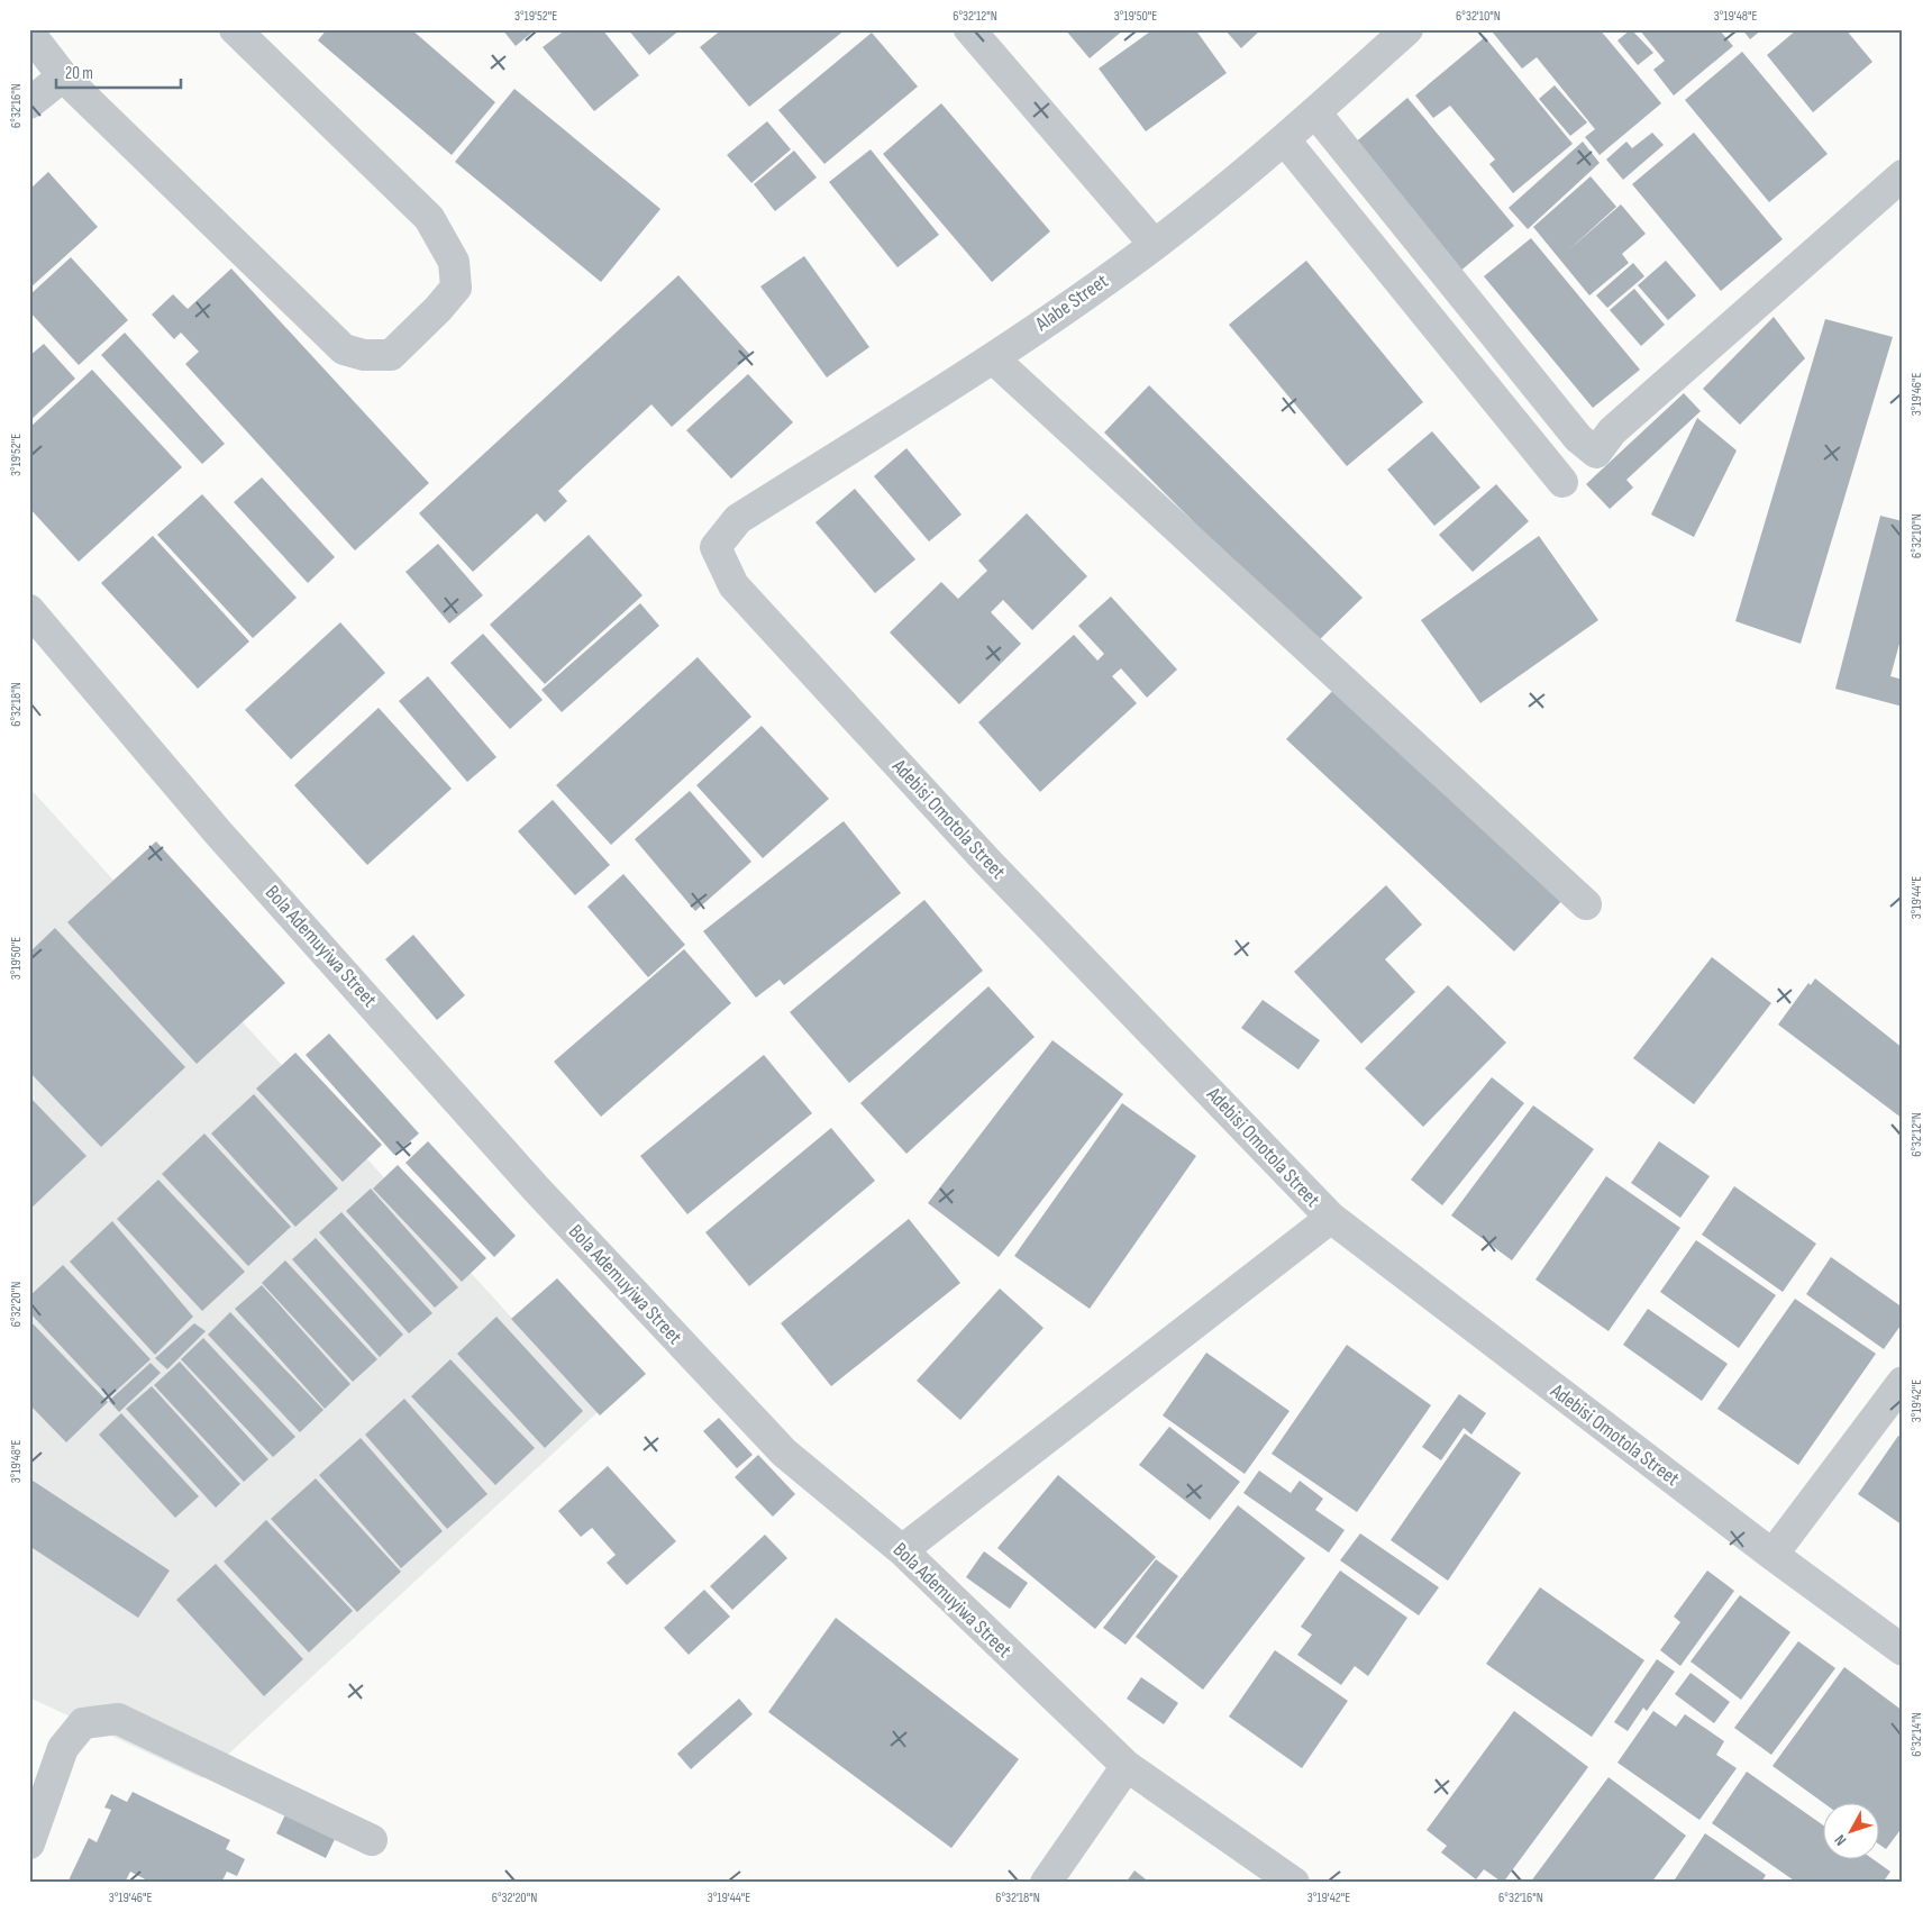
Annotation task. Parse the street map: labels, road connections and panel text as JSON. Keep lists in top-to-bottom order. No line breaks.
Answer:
{"streets":{"street":["Alabe Street","Adebisi Omotola Street","Bola Ademuyiwa Street"]},"crossings":[["Alabe Street","Adebisi Omotola Street"]],"scale_bar":"20 m","north":"bottom left","coordinates":["3°19'52\"E","6°32'12\"N","3°19'50\"E","6°32'10\"N","3°19'48\"E","6°32'16\"N","3°19'46\"E","6°32'18\"N","3°19'44\"E","6°32'20\"N","3°19'42\"E","6°32'14\"N"]}
